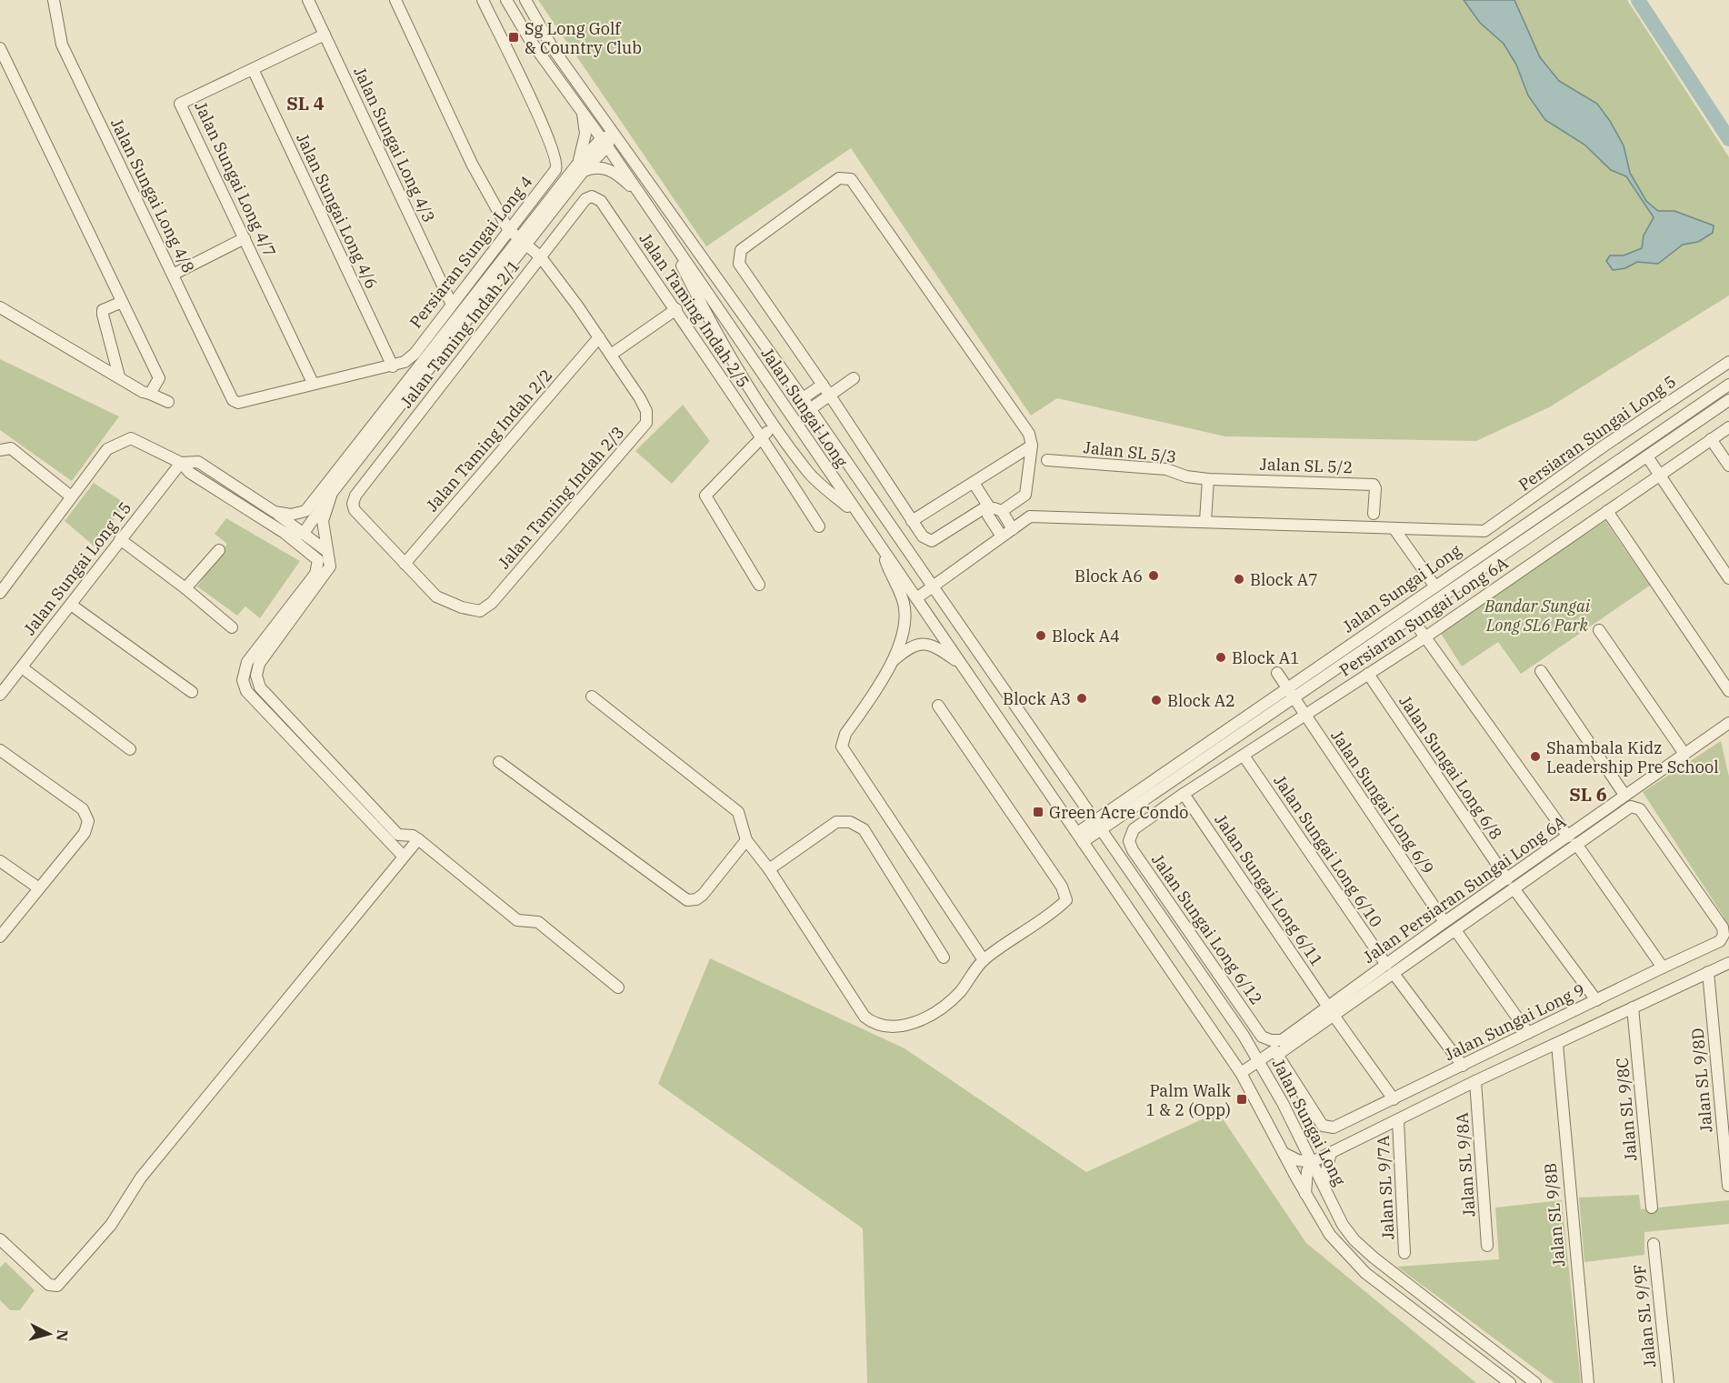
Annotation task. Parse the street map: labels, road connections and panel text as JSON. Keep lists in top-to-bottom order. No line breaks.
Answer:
{"streets":{"street":["Jalan Sungai Long 4/3","Jalan Sungai Long 4/7","Jalan Sungai Long 4/8","Jalan Sungai Long 4/6","Persiaran Sungai Long 4","Jalan Taming Indah 2/5","Jalan Taming Indah 2/1","Jalan Sungai Long","Persiaran Sungai Long 5","Jalan Taming Indah 2/2","Jalan SL 5/3","Jalan SL 5/2","Jalan Taming Indah 2/3","Jalan Sungai Long 15","Persiaran Sungai Long 6A","Jalan Sungai Long 6/8","Jalan Sungai Long 6/9","Jalan Sungai Long 6/10","Jalan Persiaran Sungai Long 6A","Jalan Sungai Long 6/11","Jalan Sungai Long 6/12","Jalan Sungai Long 9","Jalan SL 9/8D","Jalan SL 9/8C","Jalan SL 9/8A","Jalan SL 9/7A","Jalan SL 9/8B","Jalan SL 9/9F"]},"crossings":[["Jalan Sungai Long 4/3","Jalan Sungai Long 4/7"],["Jalan Sungai Long 4/3","Persiaran Sungai Long 4"],["Jalan Sungai Long 4/7","Jalan Sungai Long 4/6"],["Jalan Sungai Long 4/7","Persiaran Sungai Long 4"],["Jalan Sungai Long 4/8","Persiaran Sungai Long 4"],["Jalan Sungai Long 4/6","Persiaran Sungai Long 4"],["Jalan Taming Indah 2/5","Jalan Taming Indah 2/1"],["Jalan Taming Indah 2/1","Jalan Taming Indah 2/2"],["Jalan Taming Indah 2/1","Jalan Taming Indah 2/3"],["Jalan Sungai Long","Jalan Sungai Long 6/9"],["Jalan Taming Indah 2/2","Jalan Taming Indah 2/3"],["Jalan SL 5/3","Jalan SL 5/2"],["Persiaran Sungai Long 6A","Jalan Sungai Long 6/8"],["Persiaran Sungai Long 6A","Jalan Sungai Long 6/9"],["Persiaran Sungai Long 6A","Jalan Sungai Long 6/10"],["Persiaran Sungai Long 6A","Jalan Sungai Long 6/11"],["Persiaran Sungai Long 6A","Jalan Sungai Long 6/12"],["Jalan Sungai Long 6/8","Jalan Persiaran Sungai Long 6A"],["Jalan Sungai Long 6/8","Jalan Sungai Long 9"],["Jalan Sungai Long 6/9","Jalan Persiaran Sungai Long 6A"],["Jalan Sungai Long 6/10","Jalan Persiaran Sungai Long 6A"],["Jalan Persiaran Sungai Long 6A","Jalan Sungai Long 6/11"],["Jalan Persiaran Sungai Long 6A","Jalan Sungai Long 6/12"],["Jalan Persiaran Sungai Long 6A","Jalan Sungai Long 9"]],"districts":["SL 4","SL 6"],"parks":["Bandar Sungai Long SL6 Park"],"places":{"transit":["Sg Long Golf & Country Club","Green Acre Condo","Palm Walk 1 & 2 (Opp)"],"other":["Block A6","Block A7","Block A4","Block A1","Block A3","Block A2","Shambala Kidz Leadership Pre School"]},"north":"right"}
